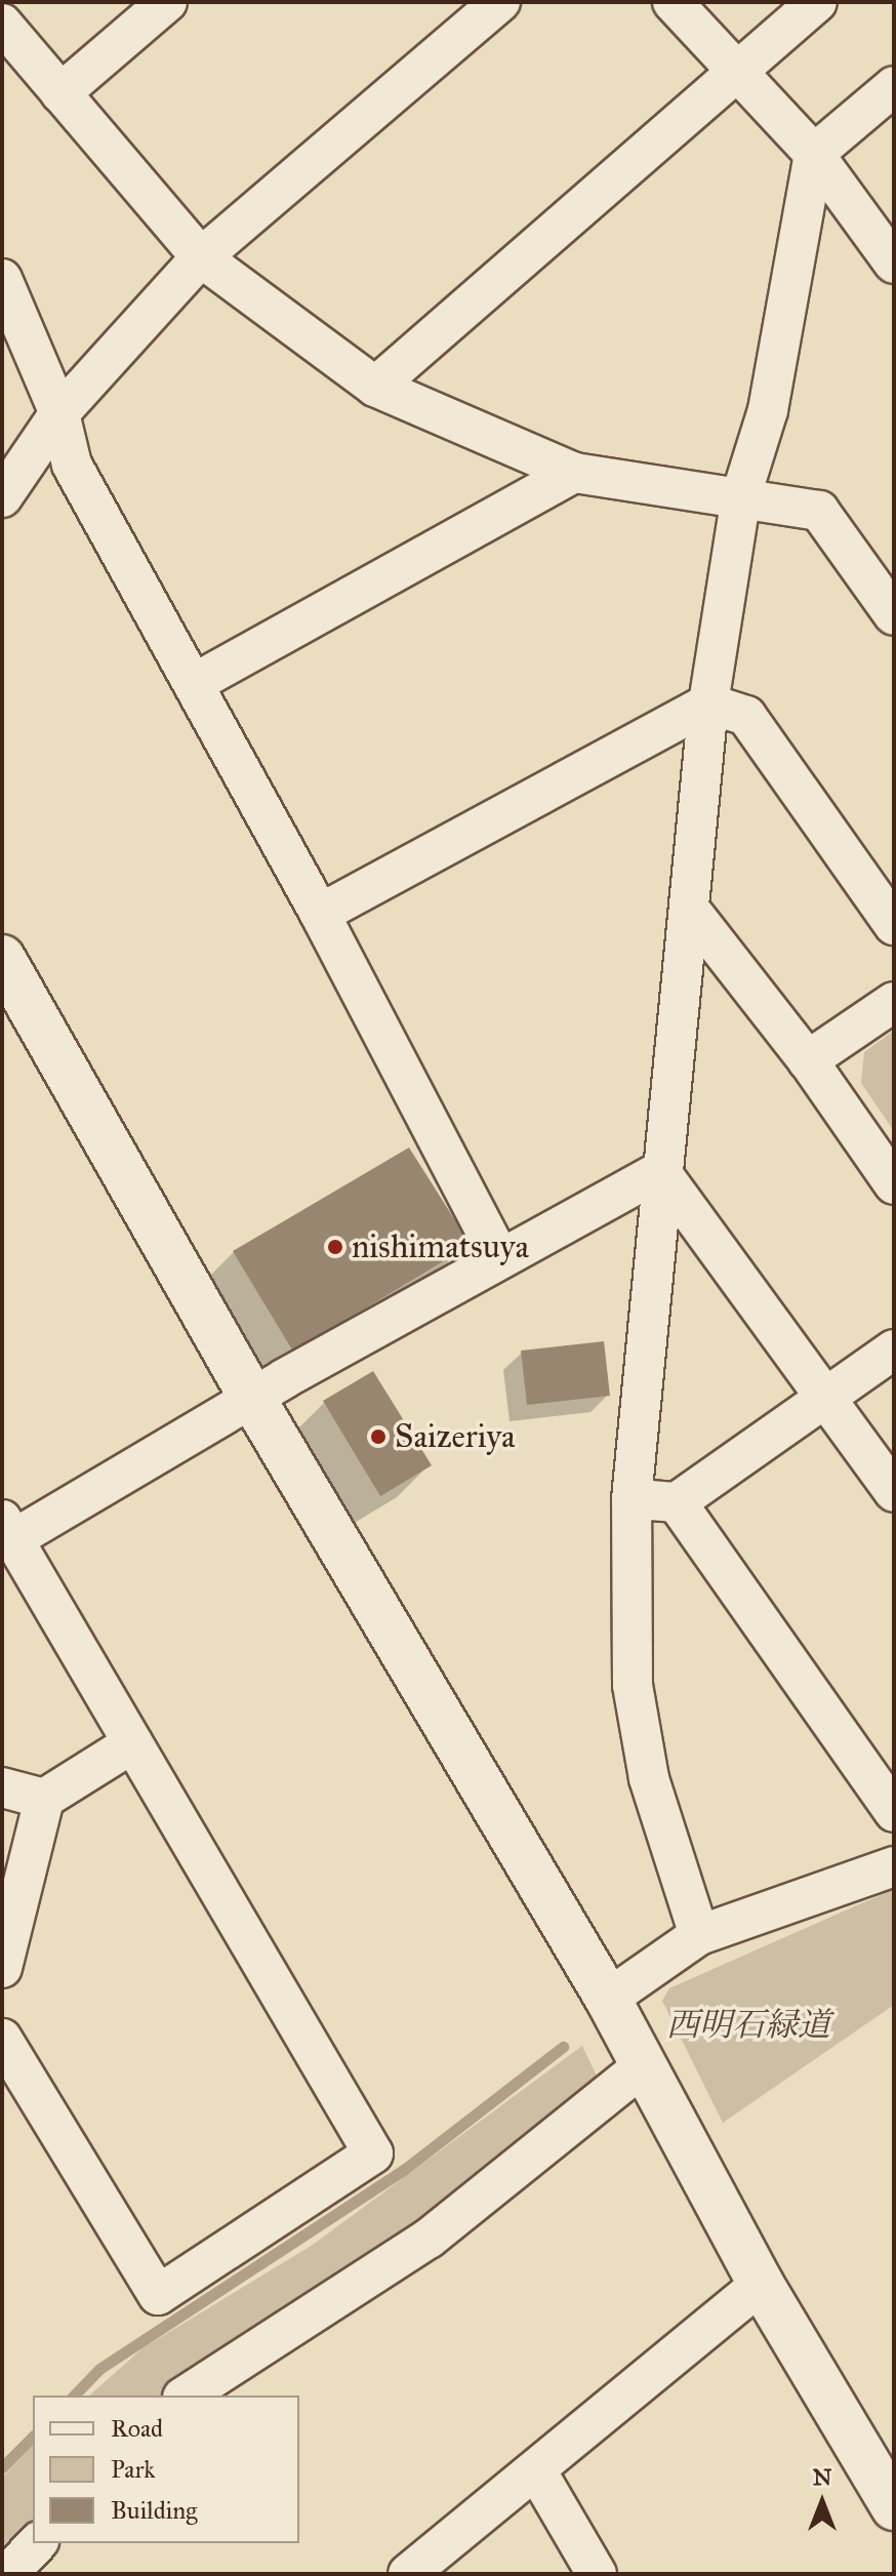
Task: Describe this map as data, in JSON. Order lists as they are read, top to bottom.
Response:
{
  "parks": ["西明石緑道"],
  "places": ["nishimatsuya", "Saizeriya"],
  "legend": ["Road", "Park", "Building"],
  "north": "top"
}
